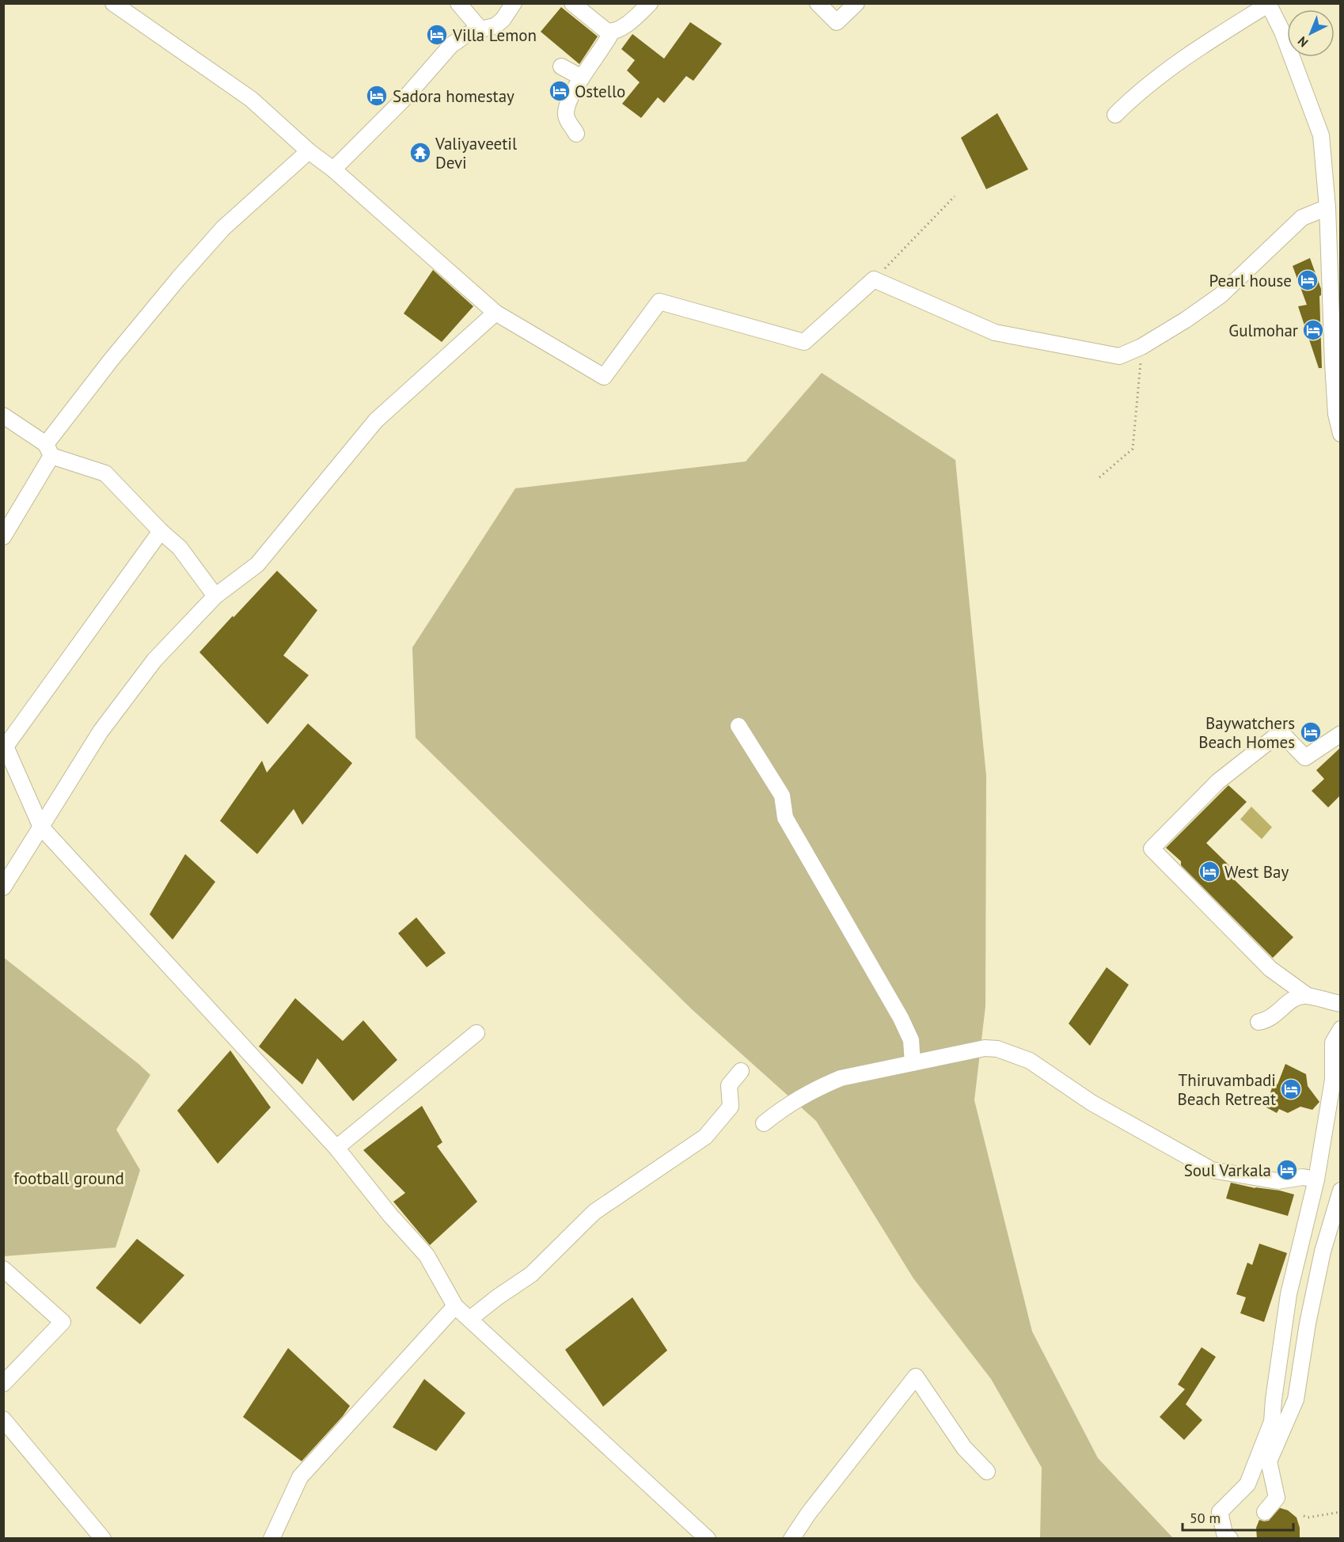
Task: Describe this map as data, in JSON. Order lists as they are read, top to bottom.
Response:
{
  "parks": ["football ground"],
  "places": {
    "hotel": [
      "Villa Lemon",
      "Ostello",
      "Sadora homestay",
      "Pearl house",
      "Gulmohar",
      "Baywatchers Beach Homes",
      "West Bay",
      "Thiruvambadi Beach Retreat",
      "Soul Varkala"
    ],
    "temple": ["Valiyaveetil Devi"]
  },
  "scale_bar": "50 m",
  "north": "bottom left"
}
